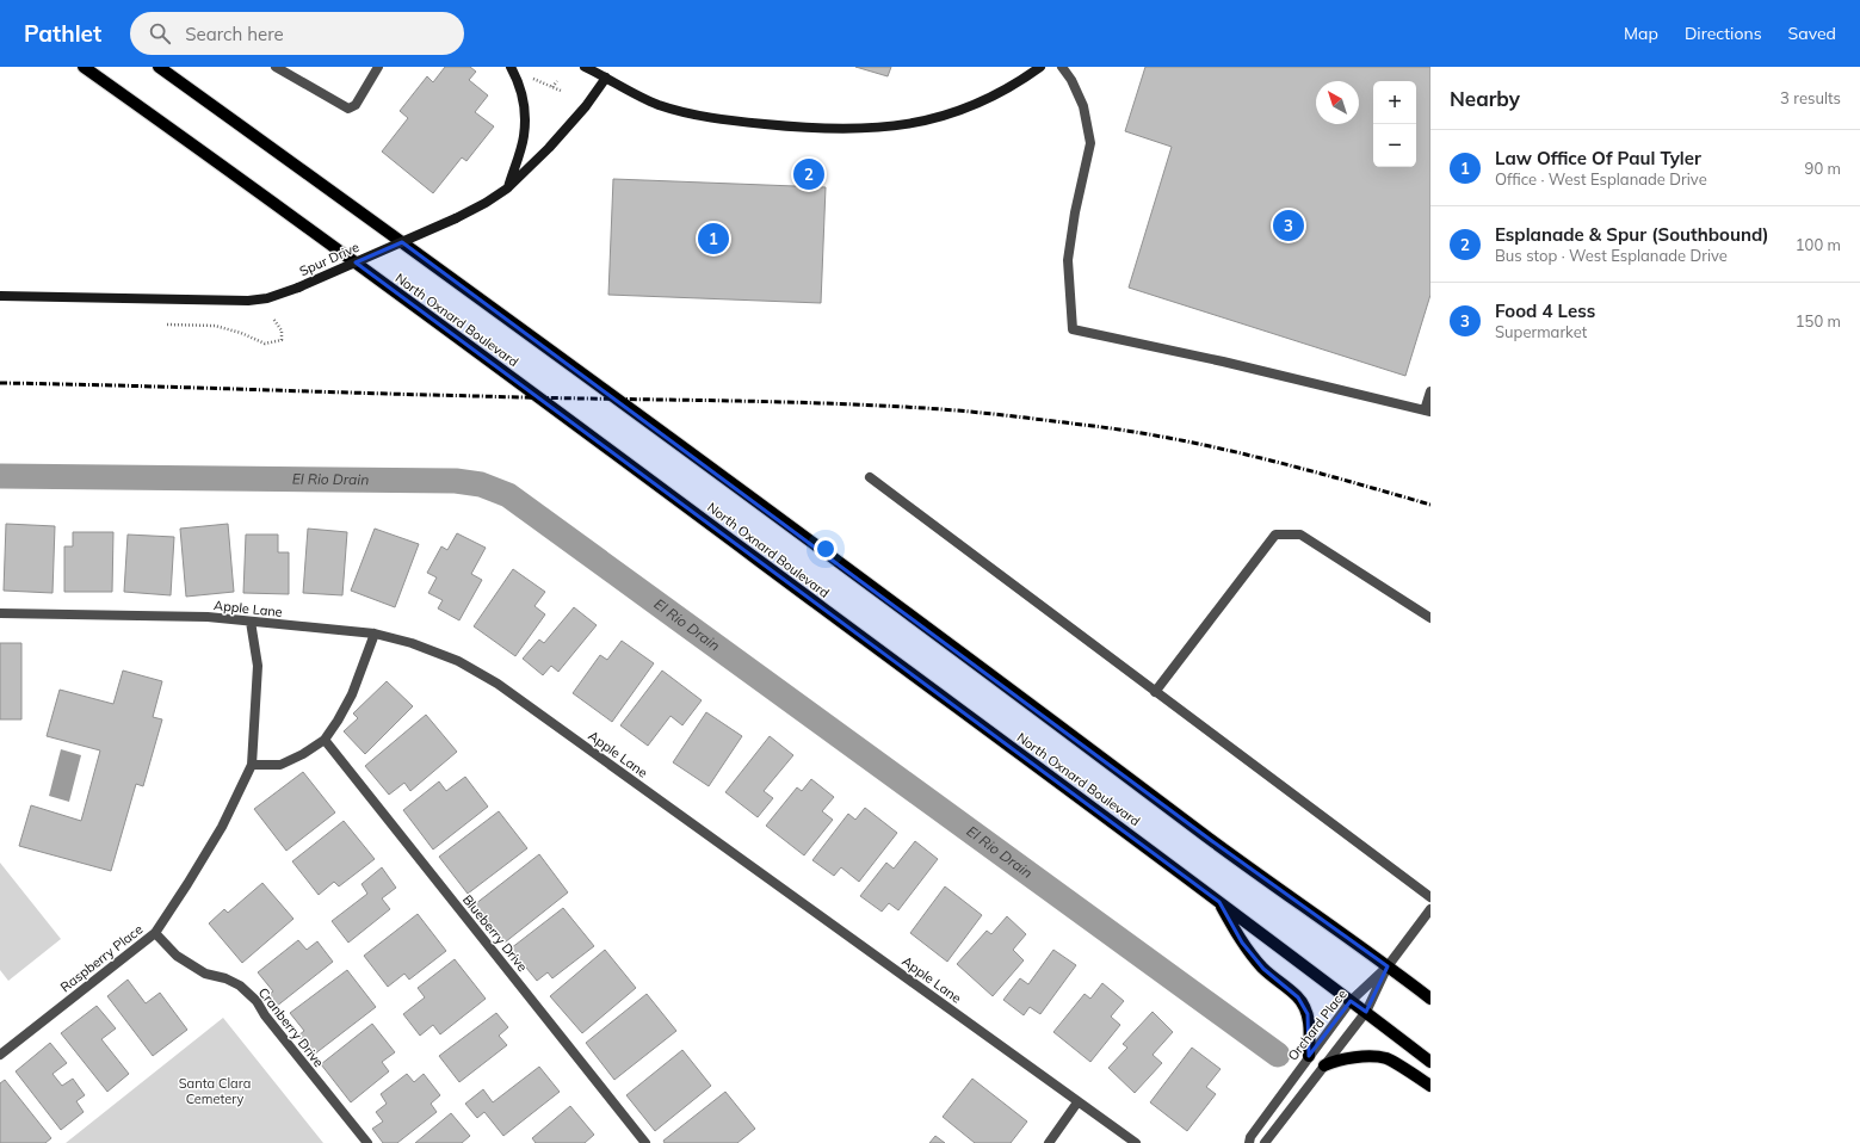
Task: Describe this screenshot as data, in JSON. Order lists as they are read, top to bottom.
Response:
{
  "streets": {
    "main road": ["North Oxnard Boulevard"],
    "street": [
      "Spur Drive",
      "Apple Lane",
      "Blueberry Drive",
      "Raspberry Place",
      "Orchard Place",
      "Cranberry Drive"
    ]
  },
  "crossings": [
    ["North Oxnard Boulevard", "Orchard Place"],
    ["Apple Lane", "Raspberry Place"],
    ["Raspberry Place", "Cranberry Drive"]
  ],
  "water": ["El Rio Drain"],
  "parks": ["Santa Clara Cemetery"],
  "north": "top left",
  "page": {
    "header": "Pathlet",
    "search": "Search here",
    "nav": ["Map", "Directions", "Saved"],
    "heading": ["Nearby", "3 results"],
    "map_buttons": ["+", "−"],
    "list": [
      {
        "mark": "1",
        "name": "Law Office Of Paul Tyler",
        "note": "Office · West Esplanade Drive",
        "value": "90 m"
      },
      {
        "mark": "2",
        "name": "Esplanade & Spur (Southbound)",
        "note": "Bus stop · West Esplanade Drive",
        "value": "100 m"
      },
      {
        "mark": "3",
        "name": "Food 4 Less",
        "note": "Supermarket",
        "value": "150 m"
      }
    ],
    "pins": ["2", "3", "1"]
  }
}
